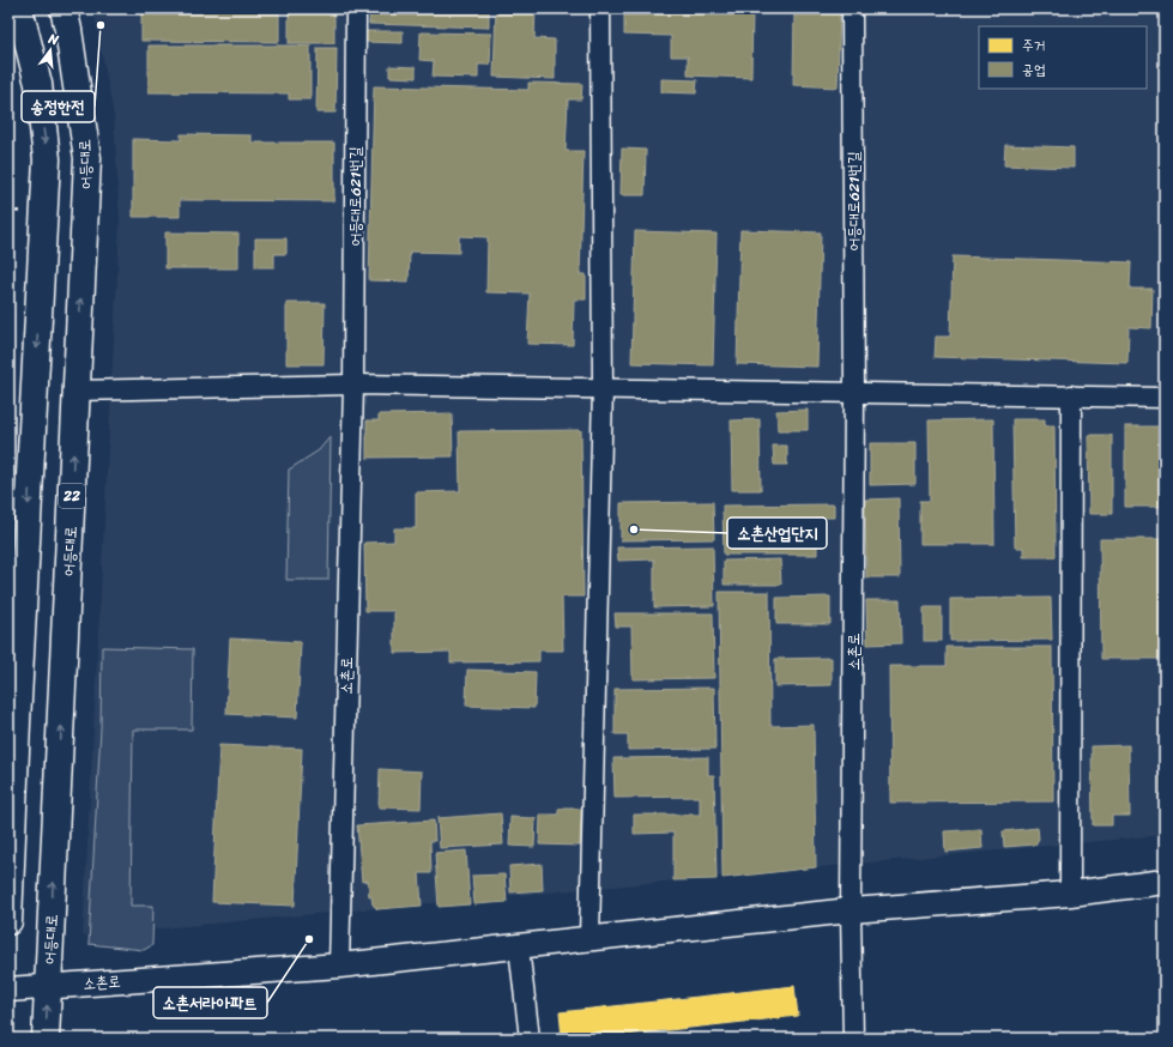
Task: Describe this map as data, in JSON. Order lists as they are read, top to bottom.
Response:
{
  "streets": {
    "main road": ["어등대로", "22"],
    "street": ["어등대로621번길", "소촌로"]
  },
  "crossings": [
    ["어등대로", "소촌로"],
    ["어등대로621번길", "소촌로"]
  ],
  "places": ["송정한전", "소촌산업단지", "소촌서라아파트"],
  "legend": ["주거", "공업"],
  "north": "top"
}
